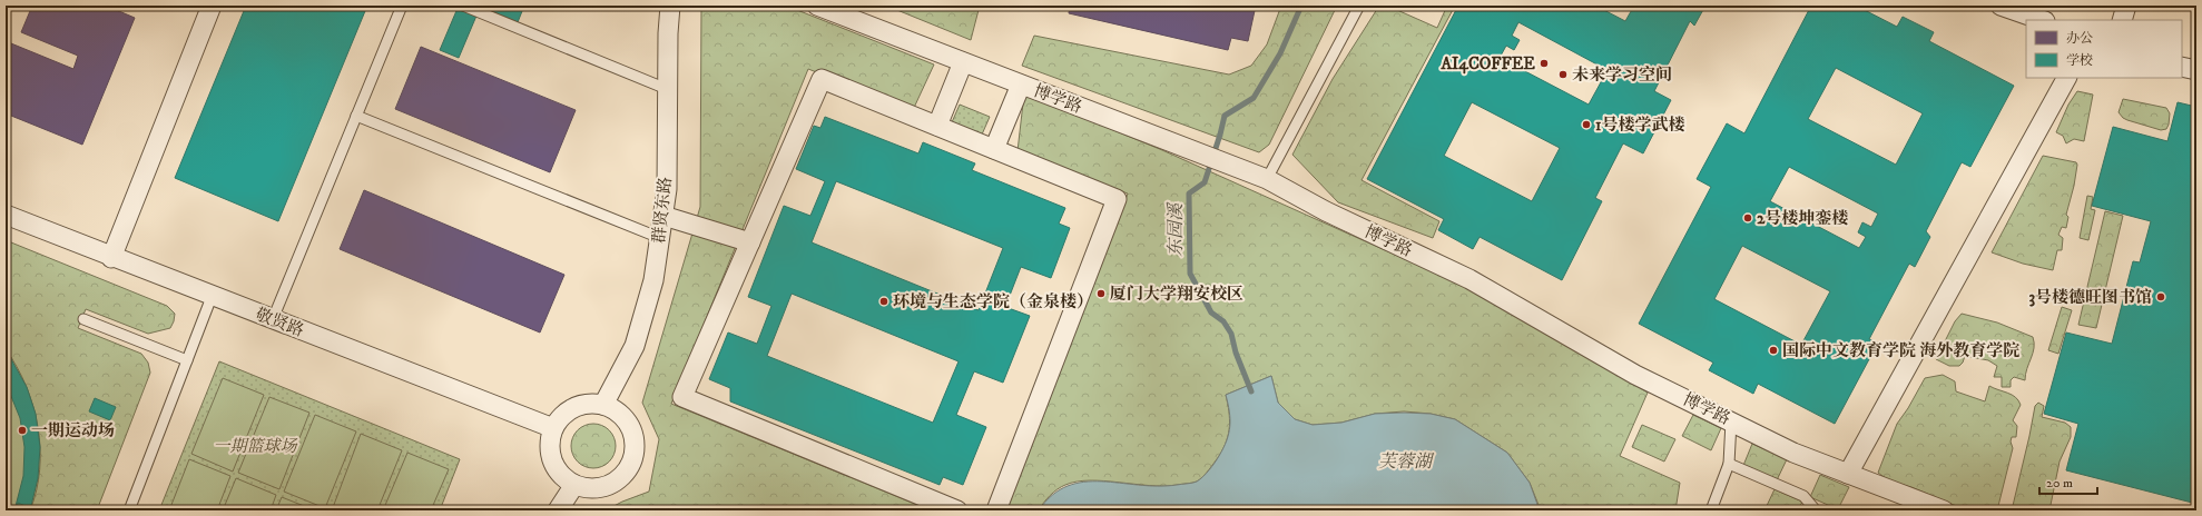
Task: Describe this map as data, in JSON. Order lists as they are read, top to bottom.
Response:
{
  "streets": {
    "street": ["博学路", "群贤东路", "敬贤路"]
  },
  "crossings": [
    ["群贤东路", "敬贤路"]
  ],
  "water": ["东园溪", "芙蓉湖"],
  "parks": ["一期篮球场"],
  "places": [
    "AI4COFFEE",
    "未来学习空间",
    "1号楼学武楼",
    "2号楼坤銮楼",
    "厦门大学翔安校区",
    "3号楼德旺图书馆",
    "环境与生态学院（金泉楼）",
    "国际中文教育学院 海外教育学院",
    "一期运动场"
  ],
  "legend": ["办公", "学校"],
  "scale_bar": "20 m"
}
